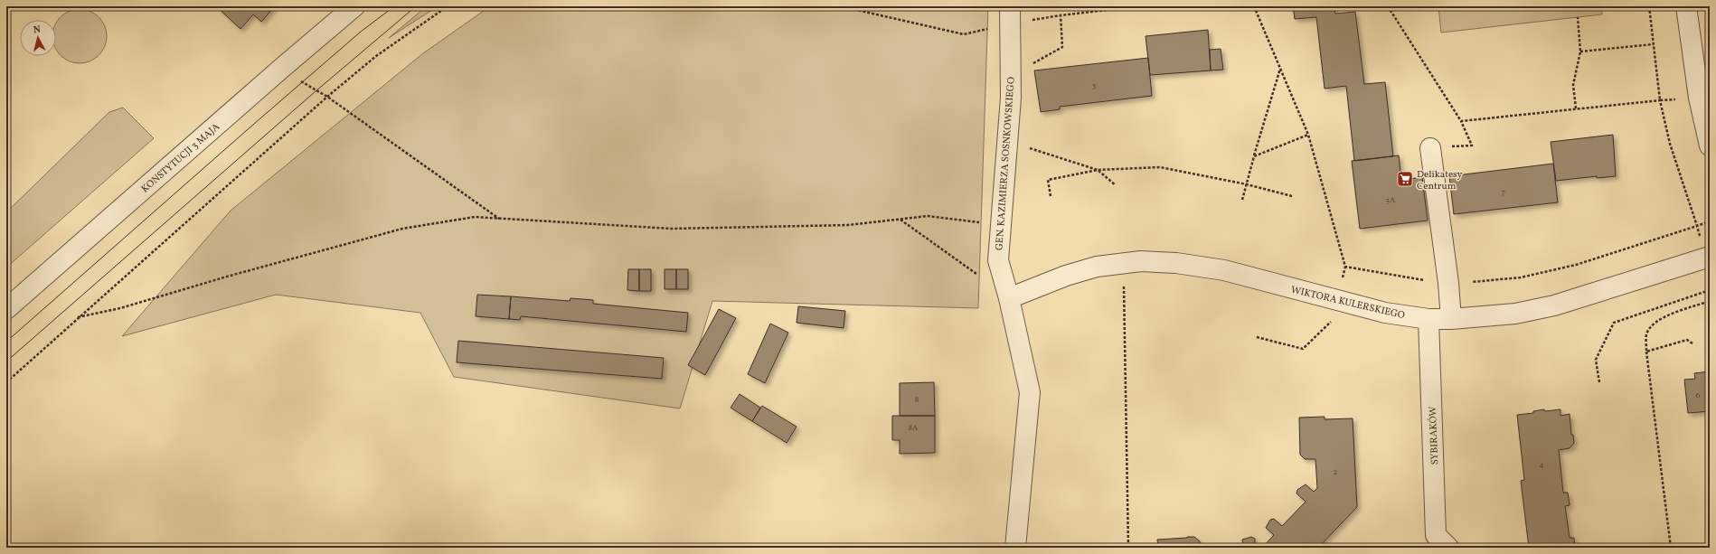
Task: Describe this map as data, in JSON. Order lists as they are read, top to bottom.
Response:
{
  "streets": {
    "street": [
      "KONSTYTUCJI 3 MAJA",
      "GEN. KAZIMIERZA SOSNKOWSKIEGO",
      "WIKTORA KULERSKIEGO",
      "SYBIRAKÓW"
    ]
  },
  "crossings": [
    ["GEN. KAZIMIERZA SOSNKOWSKIEGO", "WIKTORA KULERSKIEGO"],
    ["WIKTORA KULERSKIEGO", "SYBIRAKÓW"]
  ],
  "places": {
    "supermarket": ["Delikatesy Centrum"]
  },
  "house_numbers": [
    "3",
    "7",
    "5A",
    "6",
    "8",
    "8A",
    "4",
    "2"
  ],
  "north": "top"
}
